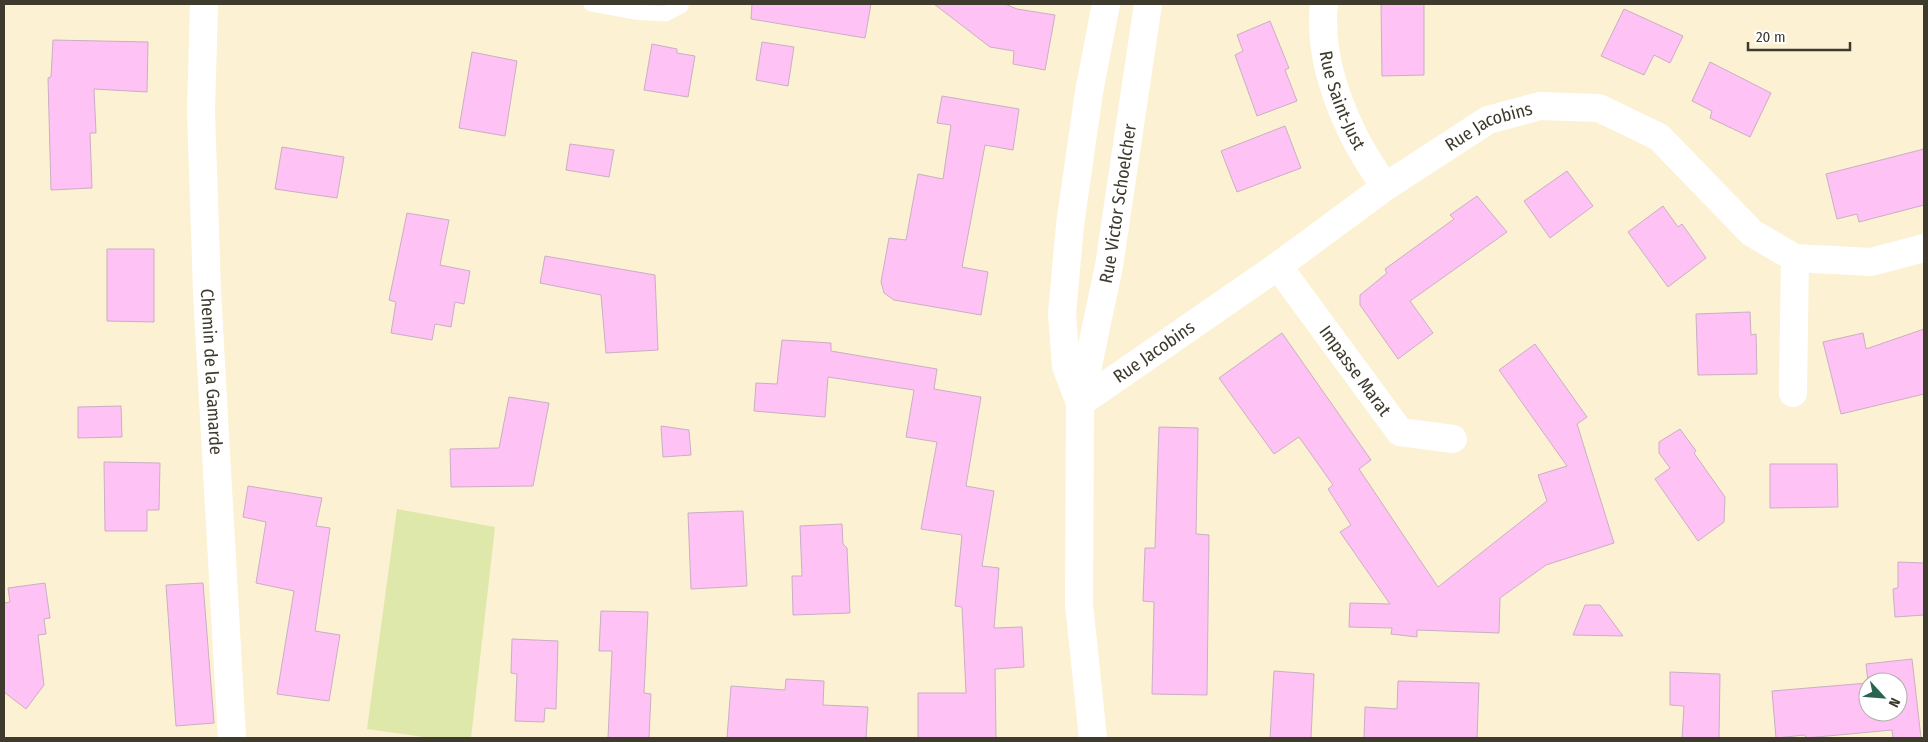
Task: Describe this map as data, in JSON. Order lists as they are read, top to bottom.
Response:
{
  "streets": {
    "street": [
      "Rue Saint-Just",
      "Rue Jacobins",
      "Rue Victor Schoelcher",
      "Impasse Marat",
      "Chemin de la Gamarde"
    ]
  },
  "crossings": [
    ["Rue Saint-Just", "Rue Jacobins"],
    ["Rue Jacobins", "Rue Victor Schoelcher"],
    ["Rue Jacobins", "Impasse Marat"]
  ],
  "scale_bar": "20 m",
  "north": "bottom right"
}
